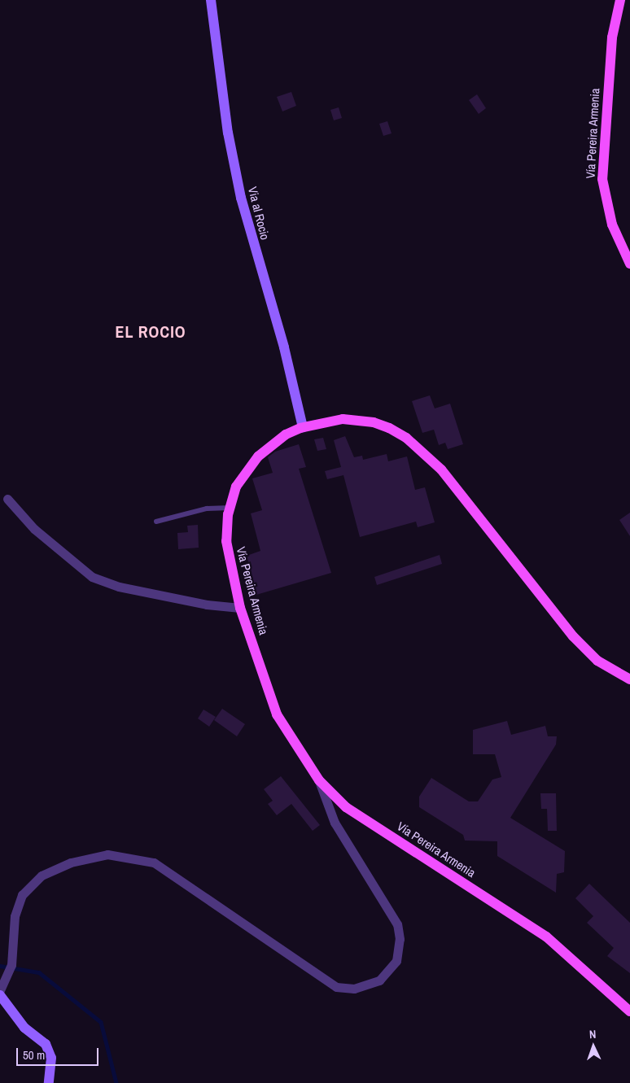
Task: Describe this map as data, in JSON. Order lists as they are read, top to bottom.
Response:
{
  "streets": {
    "main road": ["Vía Pereira Armenia", "Via al Rocio"]
  },
  "crossings": [
    ["Vía Pereira Armenia", "Via al Rocio"]
  ],
  "districts": ["EL ROCIO"],
  "scale_bar": "50 m",
  "north": "top"
}
